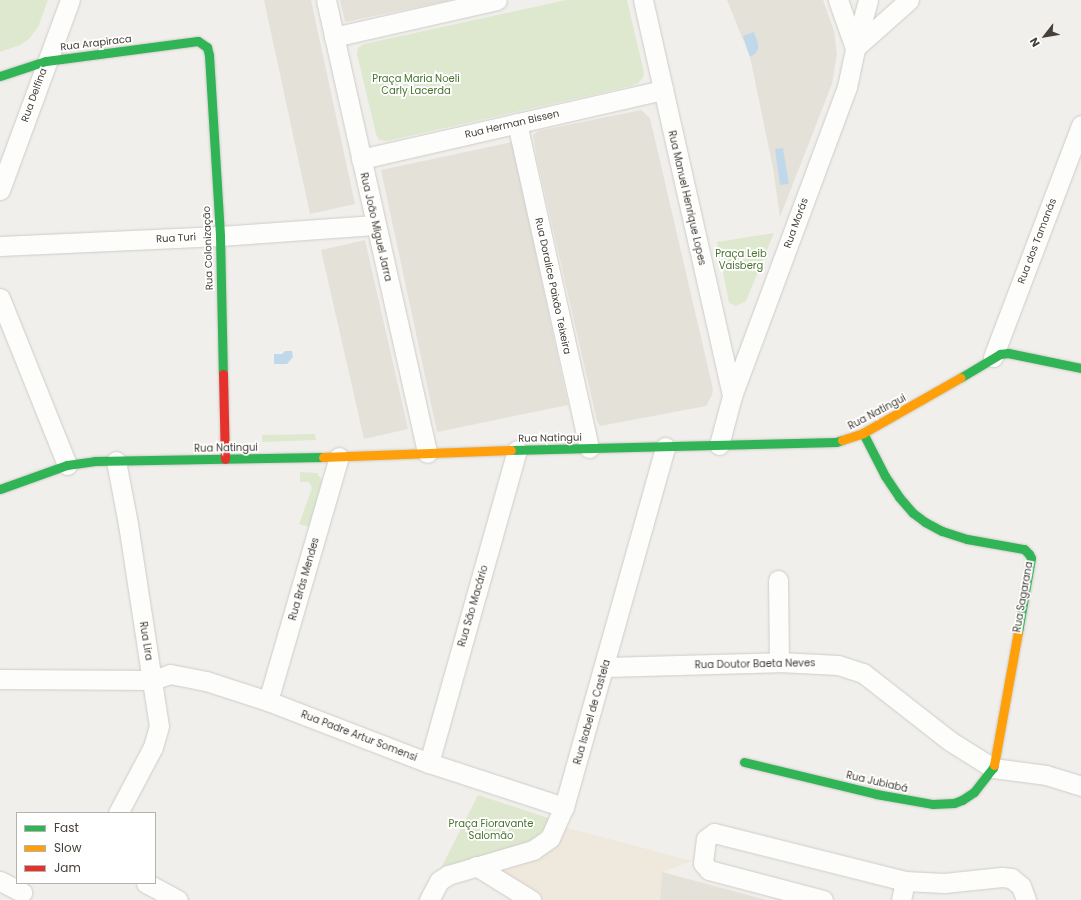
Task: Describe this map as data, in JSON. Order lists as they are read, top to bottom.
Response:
{
  "streets": {
    "street": [
      "Rua Arapiraca",
      "Rua Delfina",
      "Rua Herman Bissen",
      "Rua Manuel Henrique Lopes",
      "Rua Morás",
      "Rua João Miguel Jarra",
      "Rua Turi",
      "Rua dos Tamanás",
      "Rua Colonização",
      "Rua Doralice Paixão Teixeira",
      "Rua Natingui",
      "Rua Brás Mendes",
      "Rua Sagarana",
      "Rua São Macário",
      "Rua Lira",
      "Rua Doutor Baeta Neves",
      "Rua Isabel de Castela",
      "Rua Padre Artur Somensi",
      "Rua Jubiabá"
    ]
  },
  "crossings": [
    ["Rua Arapiraca", "Rua Delfina"],
    ["Rua Arapiraca", "Rua Colonização"],
    ["Rua Herman Bissen", "Rua Manuel Henrique Lopes"],
    ["Rua Herman Bissen", "Rua João Miguel Jarra"],
    ["Rua Herman Bissen", "Rua Doralice Paixão Teixeira"],
    ["Rua Manuel Henrique Lopes", "Rua Morás"],
    ["Rua Morás", "Rua Natingui"],
    ["Rua João Miguel Jarra", "Rua Turi"],
    ["Rua João Miguel Jarra", "Rua Natingui"],
    ["Rua Turi", "Rua Colonização"],
    ["Rua dos Tamanás", "Rua Natingui"],
    ["Rua Colonização", "Rua Natingui"],
    ["Rua Doralice Paixão Teixeira", "Rua Natingui"],
    ["Rua Natingui", "Rua Brás Mendes"],
    ["Rua Natingui", "Rua Sagarana"],
    ["Rua Natingui", "Rua São Macário"],
    ["Rua Natingui", "Rua Lira"],
    ["Rua Natingui", "Rua Isabel de Castela"],
    ["Rua Brás Mendes", "Rua Padre Artur Somensi"],
    ["Rua Sagarana", "Rua Doutor Baeta Neves"],
    ["Rua Sagarana", "Rua Jubiabá"],
    ["Rua São Macário", "Rua Padre Artur Somensi"],
    ["Rua Lira", "Rua Padre Artur Somensi"],
    ["Rua Doutor Baeta Neves", "Rua Isabel de Castela"],
    ["Rua Doutor Baeta Neves", "Rua Jubiabá"],
    ["Rua Isabel de Castela", "Rua Padre Artur Somensi"]
  ],
  "parks": ["Praça Maria Noeli Carly Lacerda", "Praça Leib Vaisberg", "Praça Fioravante Salomão"],
  "legend": ["Fast", "Slow", "Jam"],
  "north": "bottom left"
}
